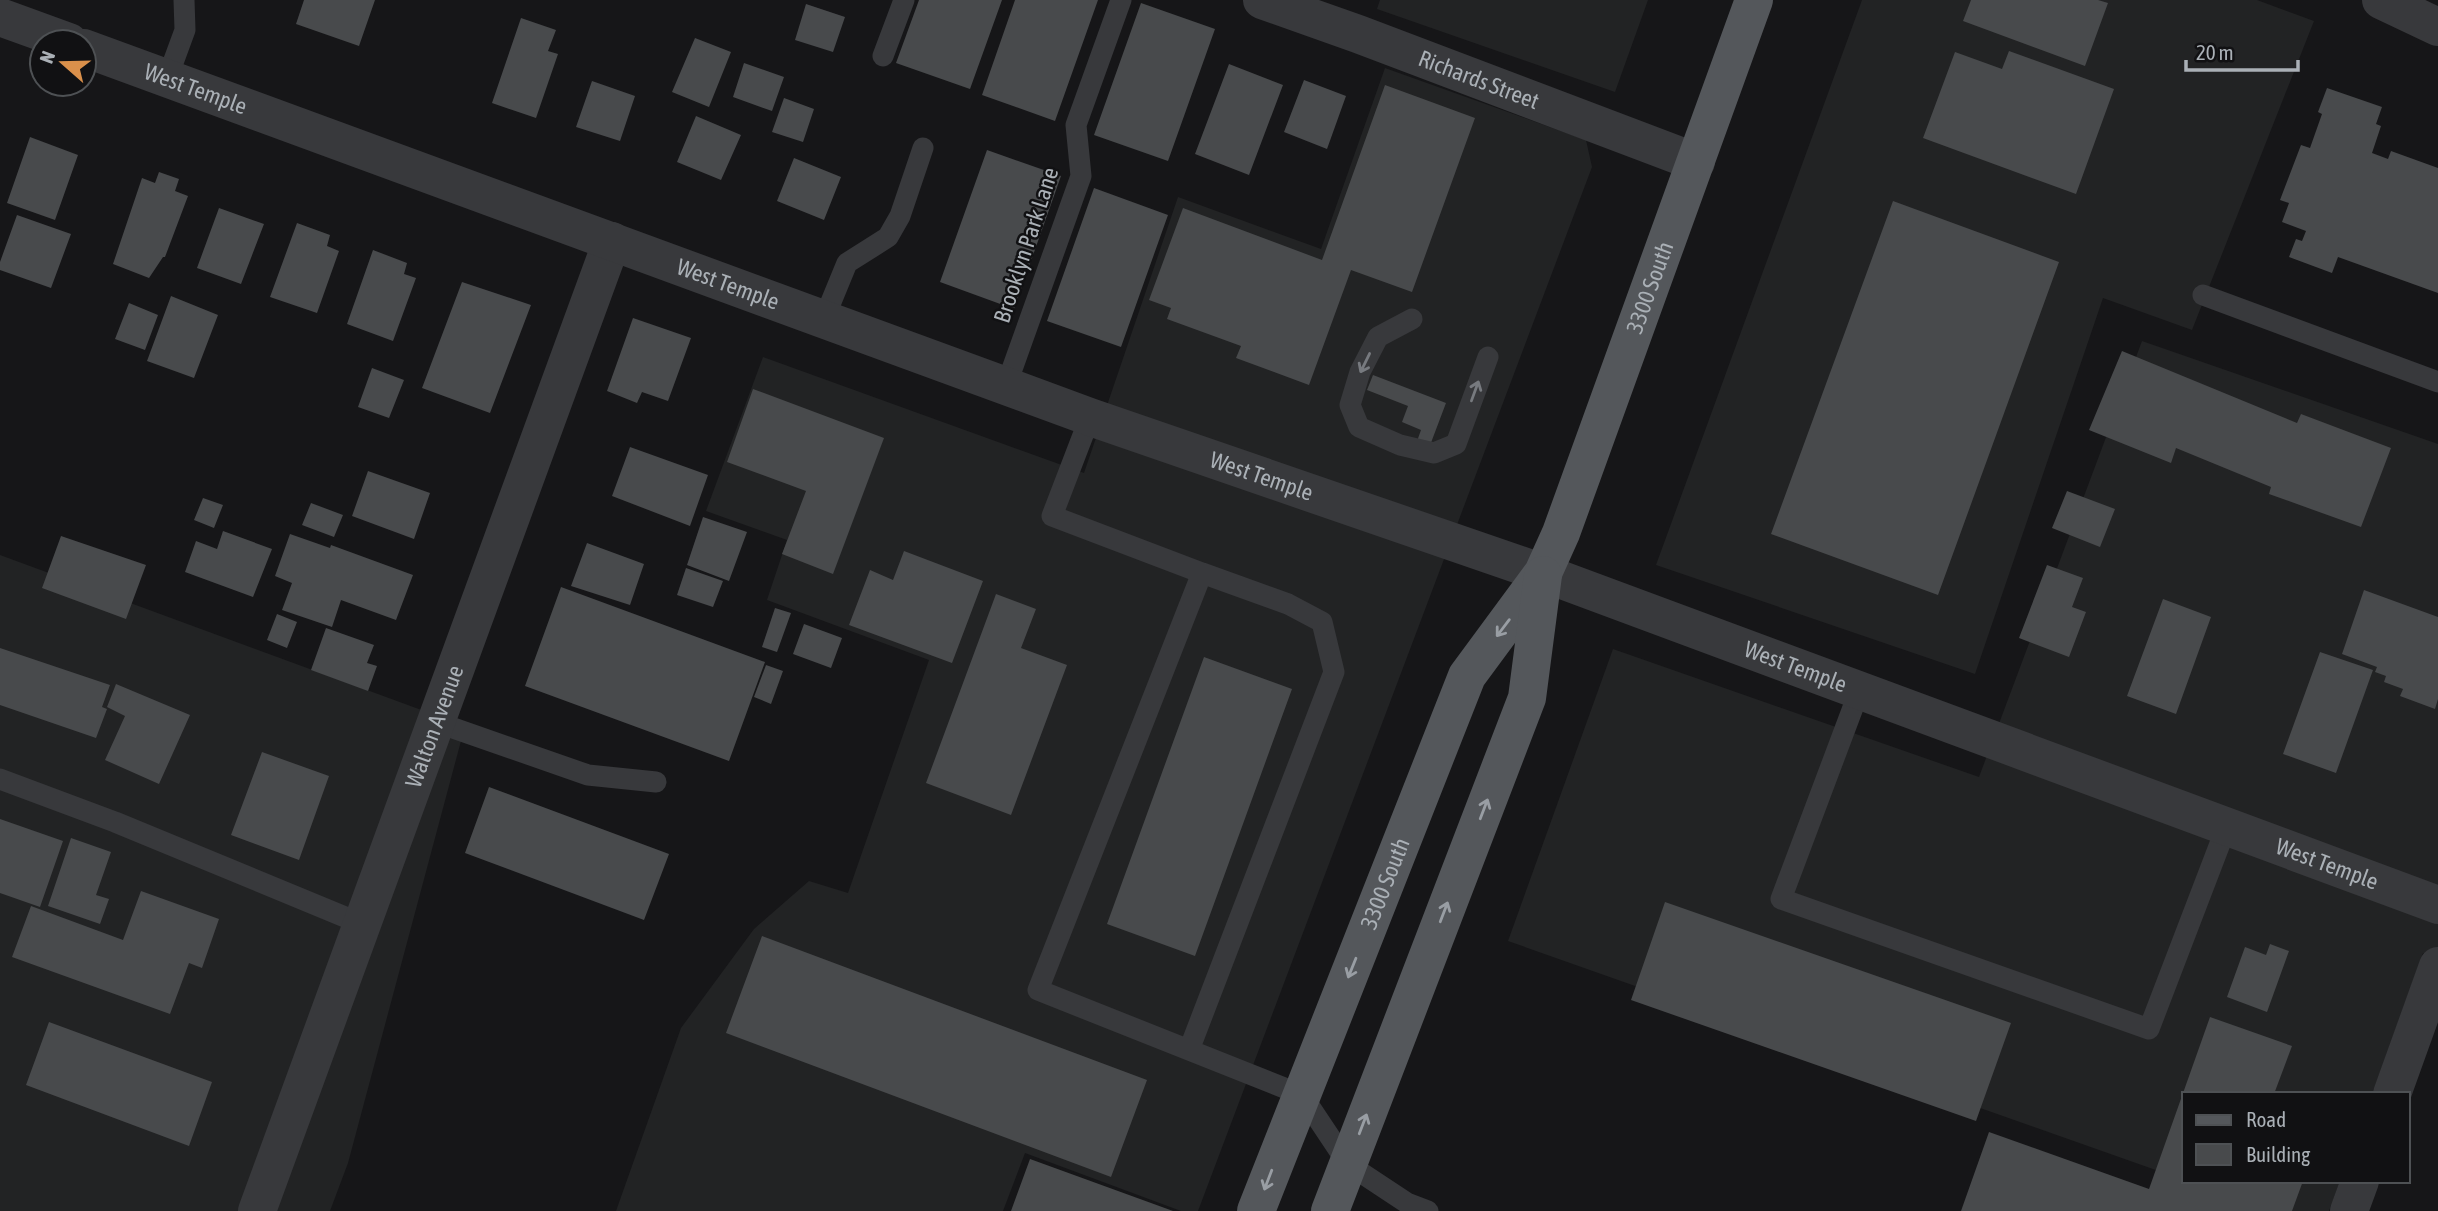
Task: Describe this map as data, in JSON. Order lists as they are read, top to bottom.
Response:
{
  "streets": {
    "main road": ["3300 South"],
    "street": ["Richards Street", "West Temple", "Walton Avenue"],
    "lane": ["Brooklyn Park Lane"]
  },
  "crossings": [
    ["Richards Street", "3300 South"],
    ["West Temple", "Brooklyn Park Lane"],
    ["West Temple", "3300 South"],
    ["West Temple", "Walton Avenue"]
  ],
  "legend": ["Road", "Building"],
  "scale_bar": "20 m",
  "north": "left"
}
